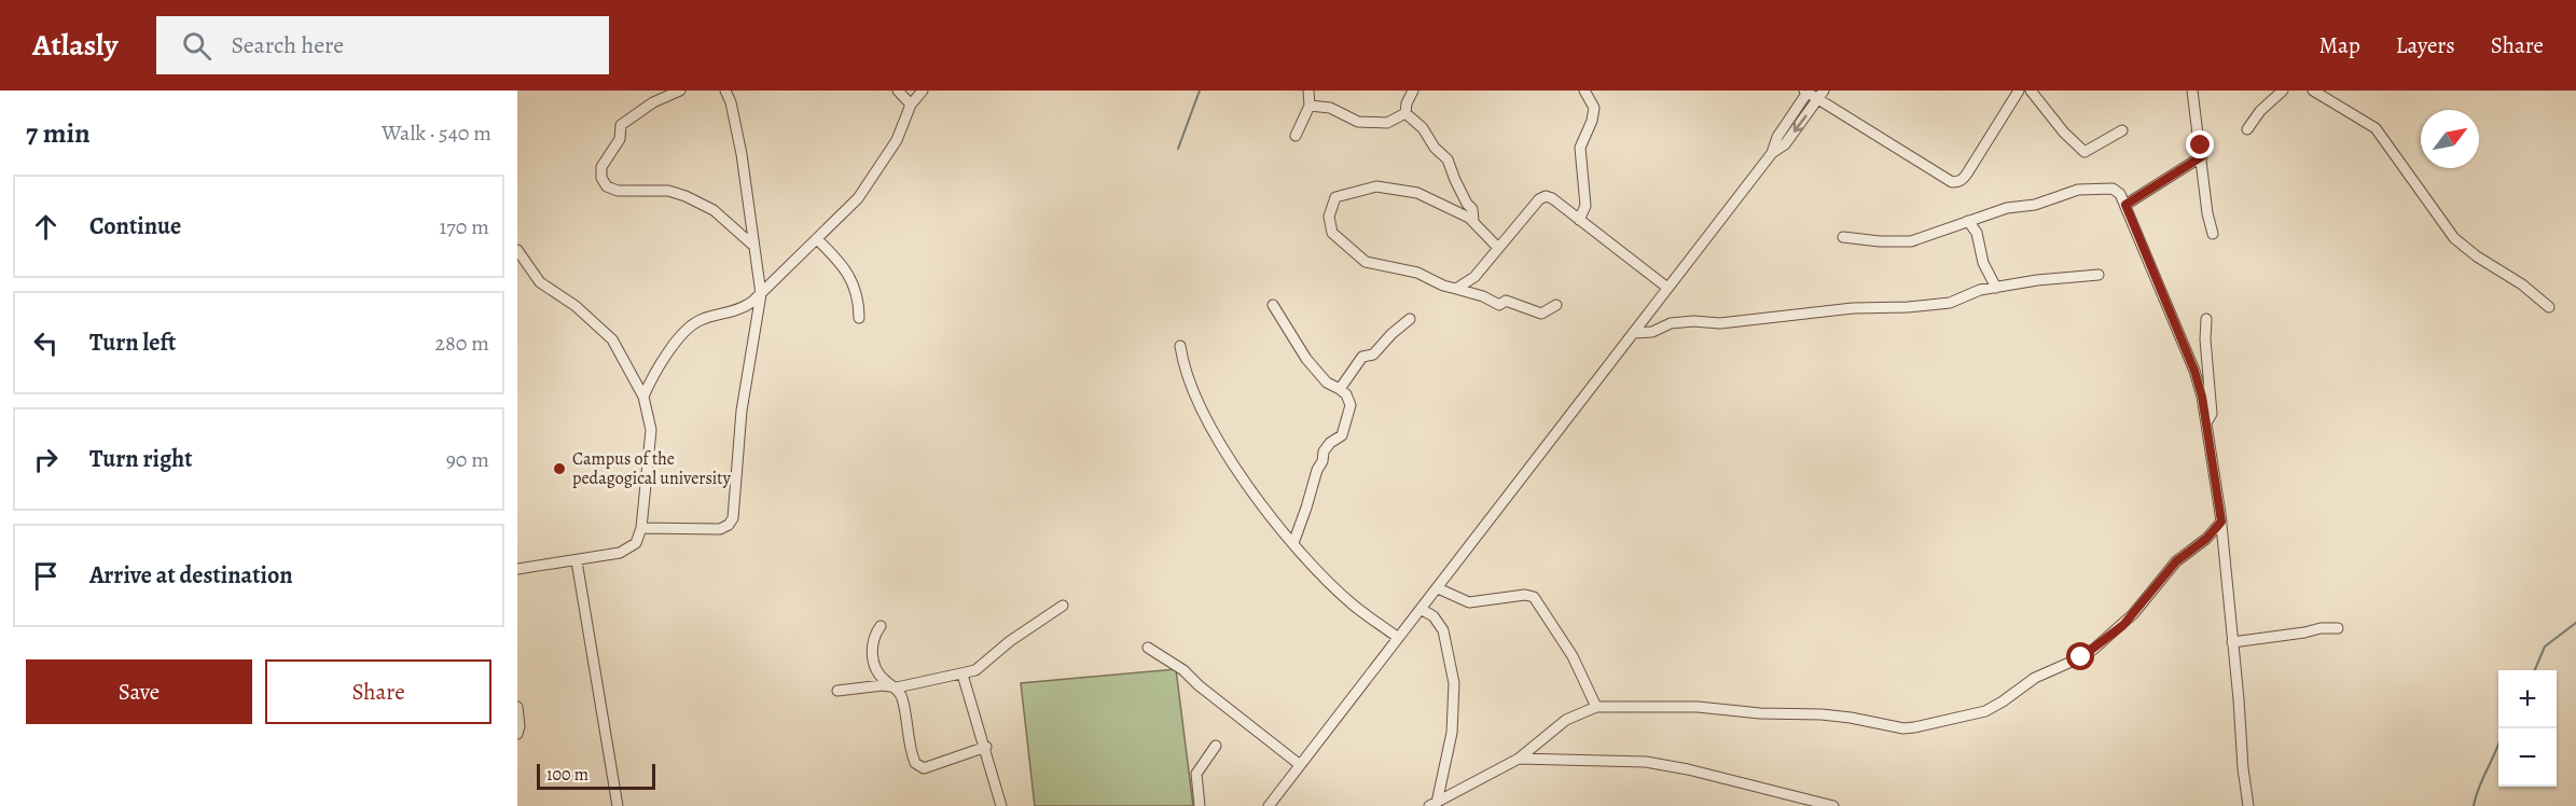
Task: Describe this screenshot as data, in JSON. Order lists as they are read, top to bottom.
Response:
{
  "places": ["Campus of the pedagogical university"],
  "scale_bar": "100 m",
  "north": "top right",
  "page": {
    "header": "Atlasly",
    "search": "Search here",
    "nav": ["Map", "Layers", "Share"],
    "heading": ["7 min", "Walk · 540 m"],
    "list": [
      ["Continue", "170 m"],
      ["Turn left", "280 m"],
      ["Turn right", "90 m"],
      "Arrive at destination"
    ],
    "buttons": ["Save", "Share"],
    "map_buttons": ["+", "−"],
    "scale": "100 m"
  }
}
